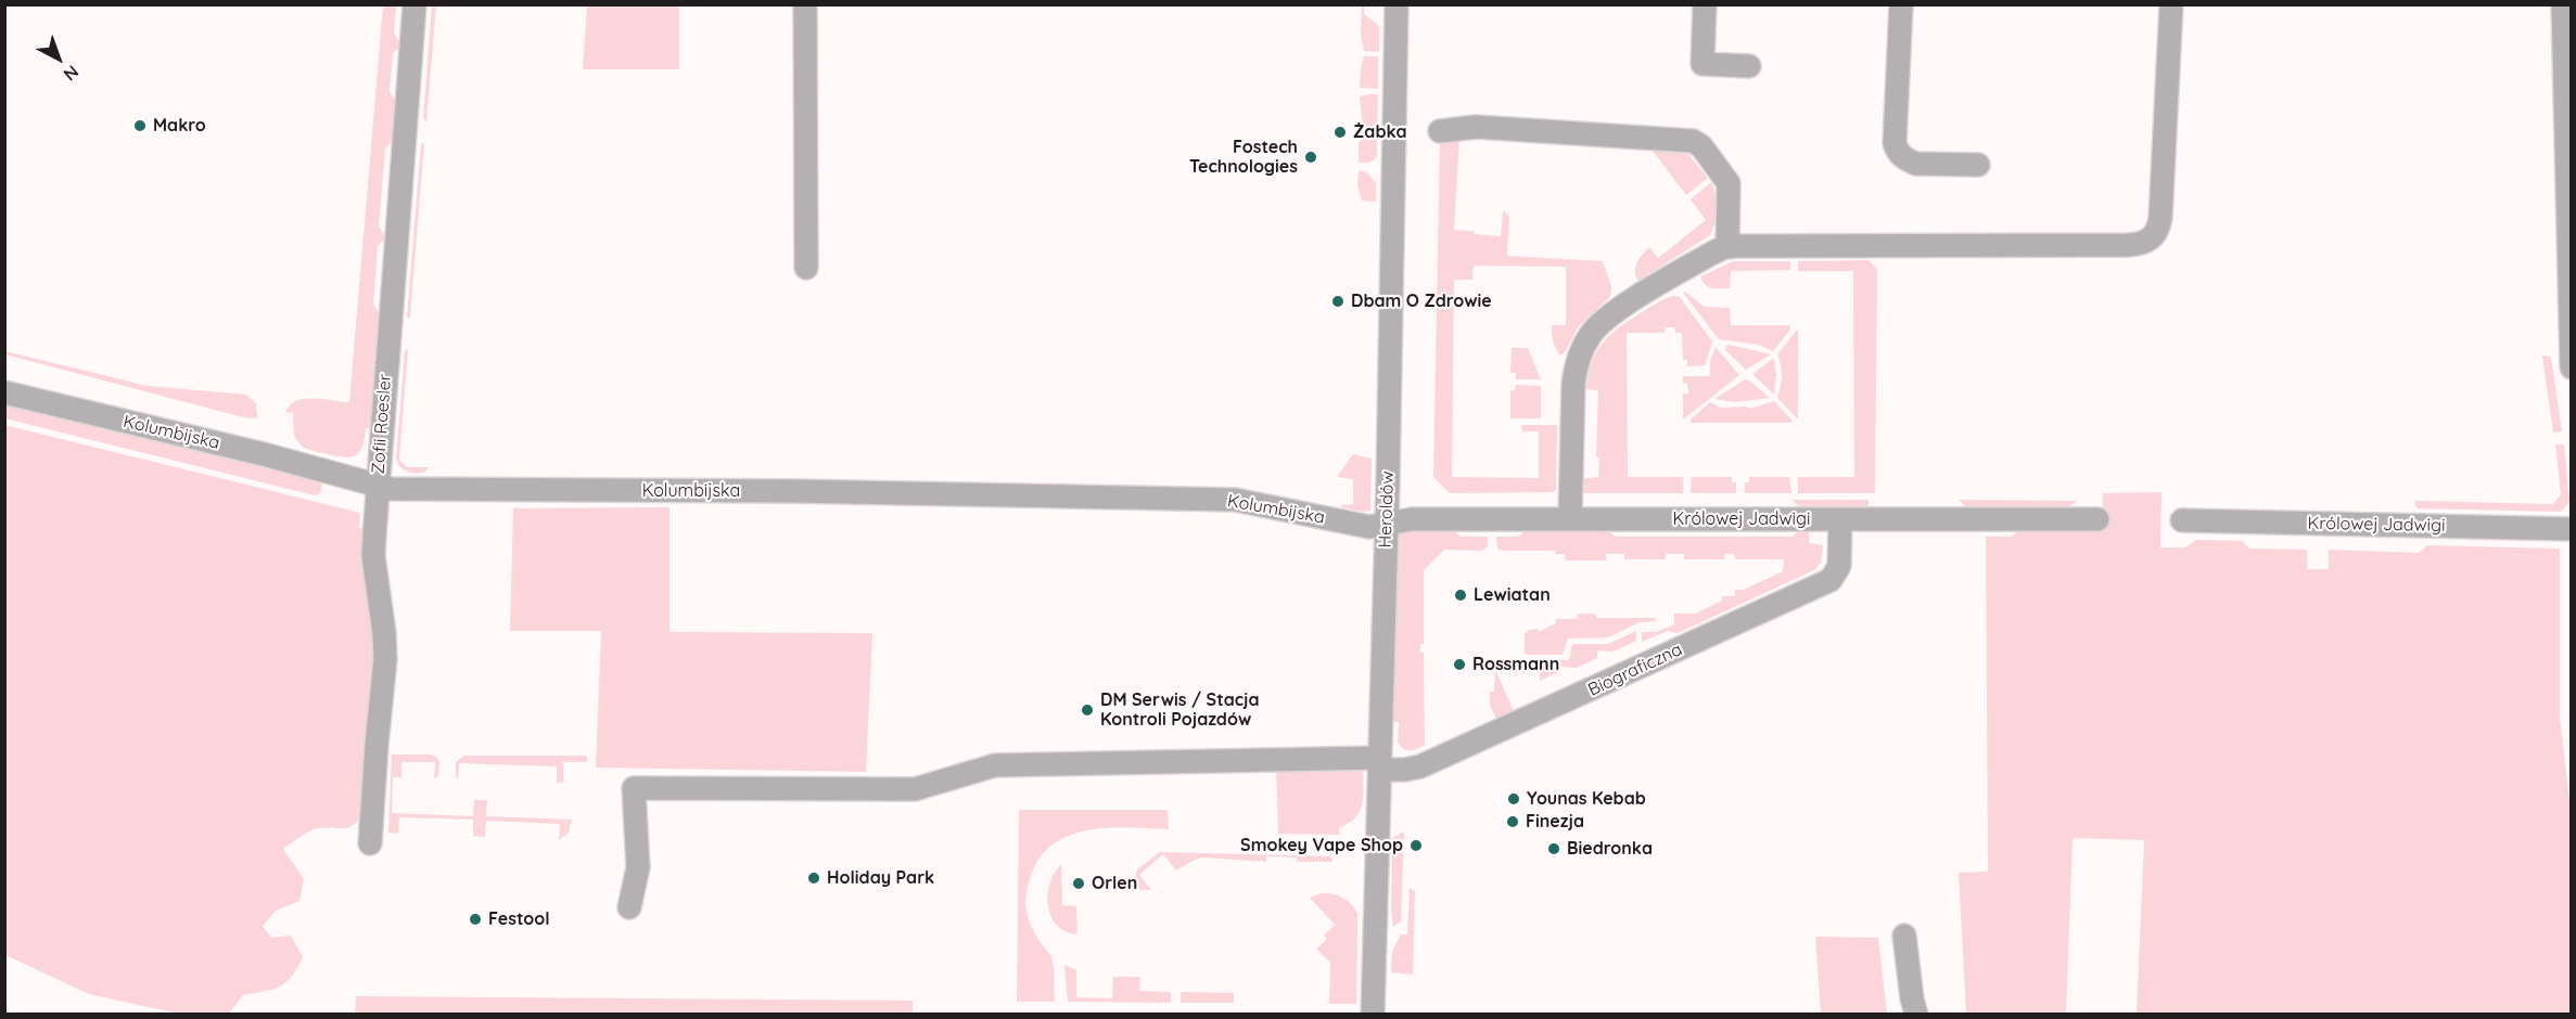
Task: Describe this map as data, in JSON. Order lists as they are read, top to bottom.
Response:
{
  "streets": {
    "street": [
      "Zofii Roesler",
      "Kolumbijska",
      "Heroldów",
      "Królowej Jadwigi",
      "Biograficzna"
    ]
  },
  "crossings": [
    ["Zofii Roesler", "Kolumbijska"],
    ["Kolumbijska", "Heroldów"],
    ["Kolumbijska", "Królowej Jadwigi"],
    ["Heroldów", "Królowej Jadwigi"],
    ["Heroldów", "Biograficzna"],
    ["Królowej Jadwigi", "Biograficzna"]
  ],
  "places": [
    "Makro",
    "Żabka",
    "Fostech Technologies",
    "Dbam O Zdrowie",
    "Lewiatan",
    "Rossmann",
    "DM Serwis / Stacja Kontroli Pojazdów",
    "Younas Kebab",
    "Finezja",
    "Smokey Vape Shop",
    "Biedronka",
    "Holiday Park",
    "Orlen",
    "Festool"
  ],
  "north": "bottom right"
}
